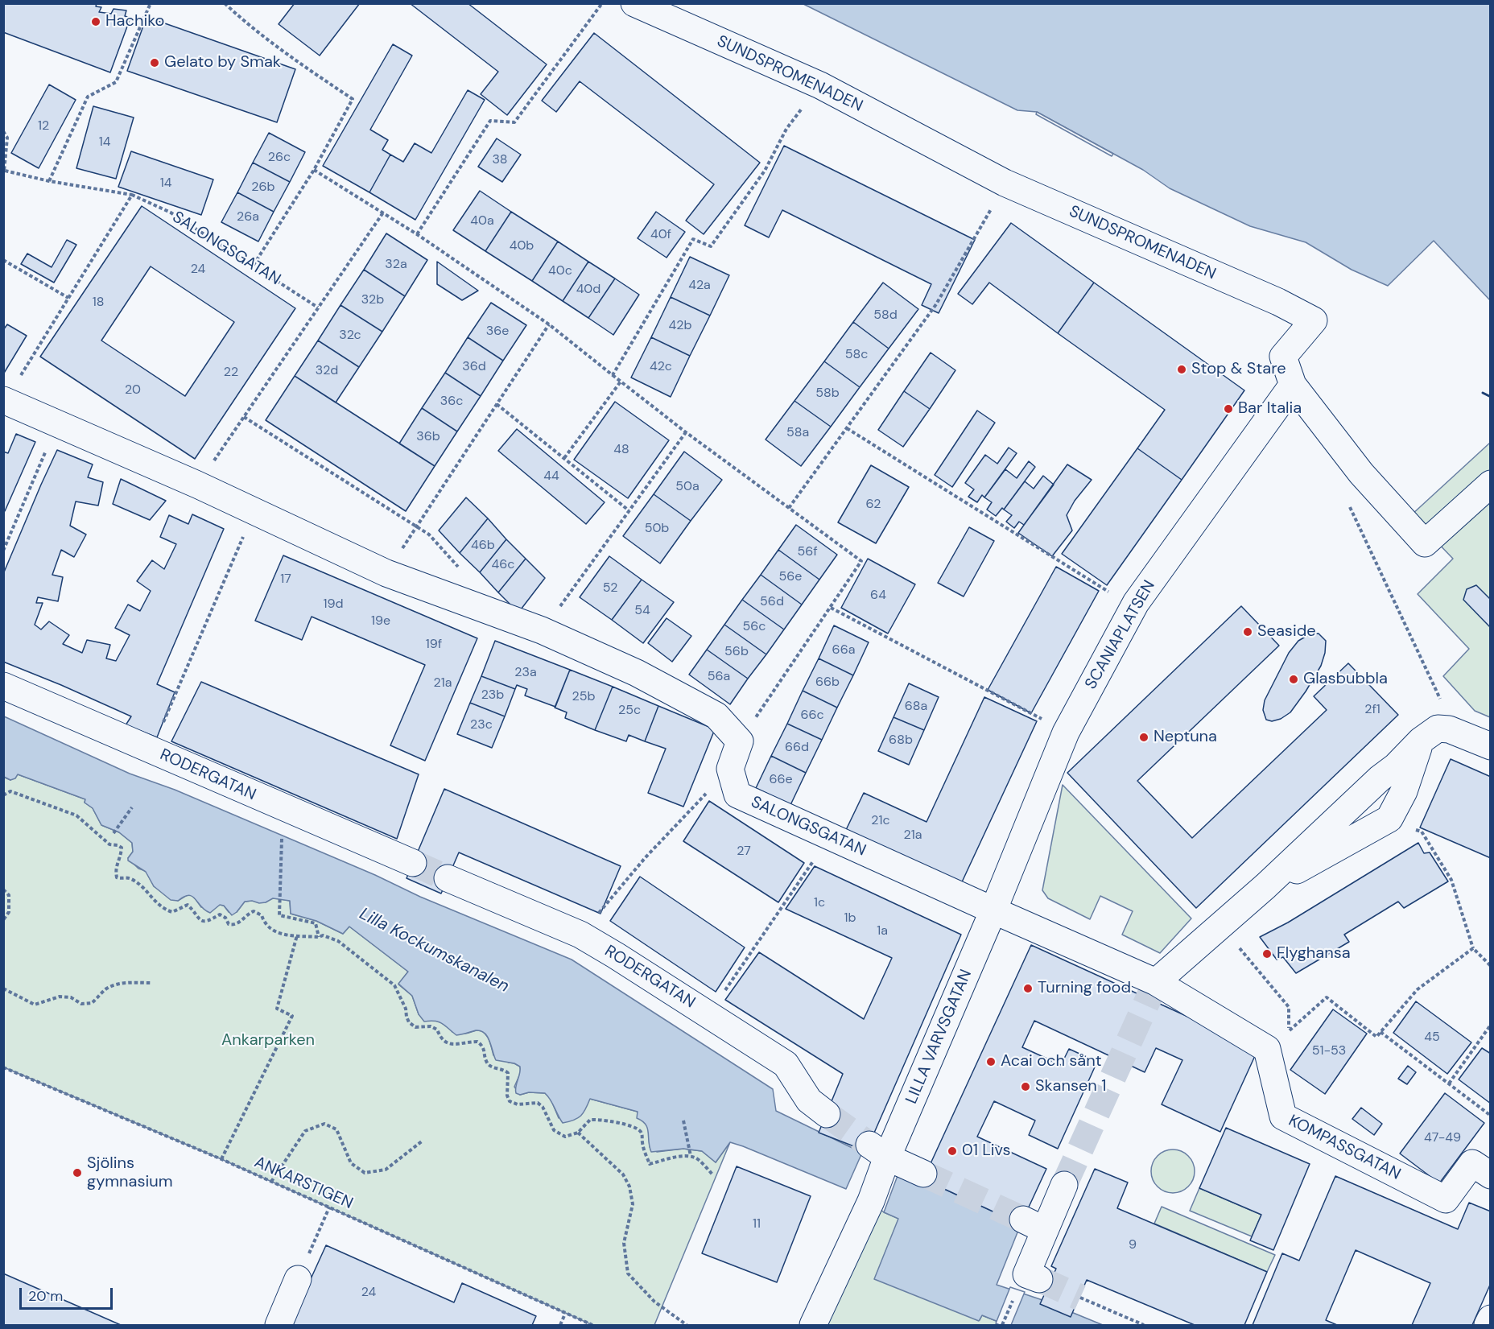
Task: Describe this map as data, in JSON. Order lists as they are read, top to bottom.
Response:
{
  "streets": {
    "street": [
      "SUNDSPROMENADEN",
      "SALONGSGATAN",
      "SCANIAPLATSEN",
      "RODERGATAN",
      "LILLA VARVSGATAN",
      "KOMPASSGATAN"
    ],
    "path": ["ANKARSTIGEN"]
  },
  "crossings": [
    ["SUNDSPROMENADEN", "SCANIAPLATSEN"],
    ["SALONGSGATAN", "SCANIAPLATSEN"],
    ["SALONGSGATAN", "LILLA VARVSGATAN"],
    ["SCANIAPLATSEN", "LILLA VARVSGATAN"]
  ],
  "water": ["Lilla Kockumskanalen"],
  "parks": ["Ankarparken"],
  "places": [
    "Hachiko",
    "Gelato by Smak",
    "Stop & Stare",
    "Bar Italia",
    "Seaside",
    "Glasbubbla",
    "Neptuna",
    "Flyghansa",
    "Turning food",
    "Acai och sånt",
    "Skansen 1",
    "01 Livs",
    "Sjölins gymnasium"
  ],
  "house_numbers": [
    "12",
    "14",
    "26c",
    "38",
    "14",
    "26b",
    "26a",
    "40a",
    "40f",
    "40b",
    "32a",
    "24",
    "40c",
    "42a",
    "40d",
    "32b",
    "18",
    "58d",
    "42b",
    "36e",
    "32c",
    "58c",
    "36d",
    "42c",
    "32d",
    "22",
    "20",
    "58b",
    "36c",
    "58a",
    "36b",
    "48",
    "44",
    "50a",
    "62",
    "50b",
    "46b",
    "56f",
    "46c",
    "56e",
    "17",
    "52",
    "64",
    "56d",
    "19d",
    "54",
    "19e",
    "56c",
    "19f",
    "66a",
    "56b",
    "23a",
    "56a",
    "66b",
    "21a",
    "23b",
    "25b",
    "68a",
    "2f1",
    "25c",
    "66c",
    "23c",
    "68b",
    "66d",
    "66e",
    "21c",
    "21a",
    "27",
    "1c",
    "1b",
    "1a",
    "45",
    "51-53",
    "47-49",
    "11",
    "9",
    "24"
  ],
  "scale_bar": "20 m"
}
